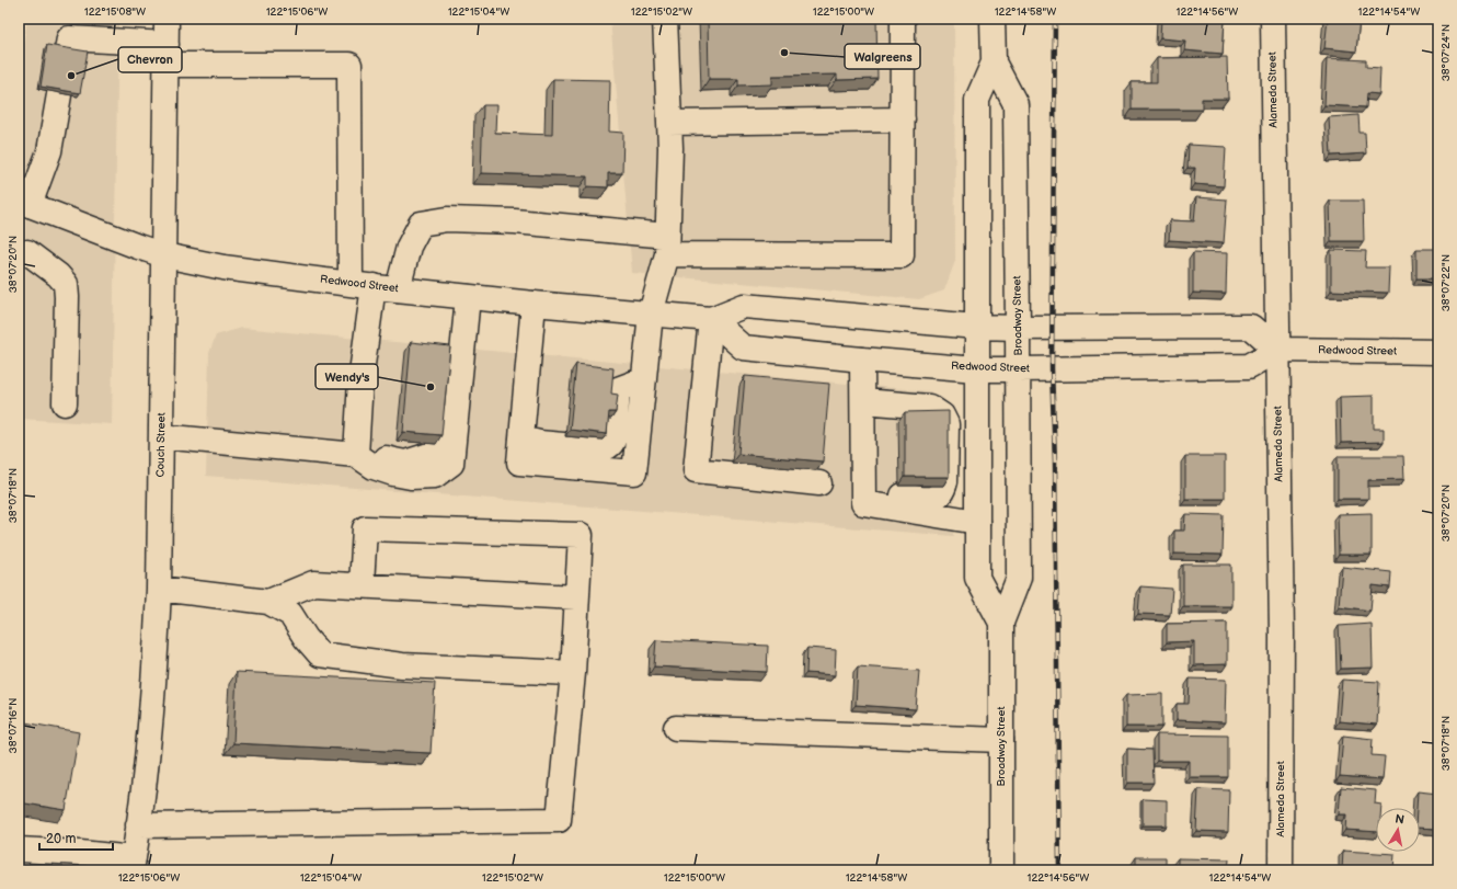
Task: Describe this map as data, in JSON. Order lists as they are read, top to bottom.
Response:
{
  "streets": {
    "main road": [
      "Alameda Street",
      "Redwood Street",
      "Broadway Street",
      "Couch Street"
    ]
  },
  "crossings": [
    ["Alameda Street", "Redwood Street"],
    ["Redwood Street", "Broadway Street"],
    ["Redwood Street", "Couch Street"]
  ],
  "places": ["Walgreens", "Chevron", "Wendy's"],
  "scale_bar": "20 m",
  "north": "top",
  "coordinates": [
    "122°15'08\"W",
    "122°15'06\"W",
    "122°15'04\"W",
    "122°15'02\"W",
    "122°15'00\"W",
    "122°14'58\"W",
    "122°14'56\"W",
    "122°14'54\"W",
    "38°07'24\"N",
    "38°07'20\"N",
    "38°07'22\"N",
    "38°07'18\"N",
    "38°07'16\"N"
  ]
}
